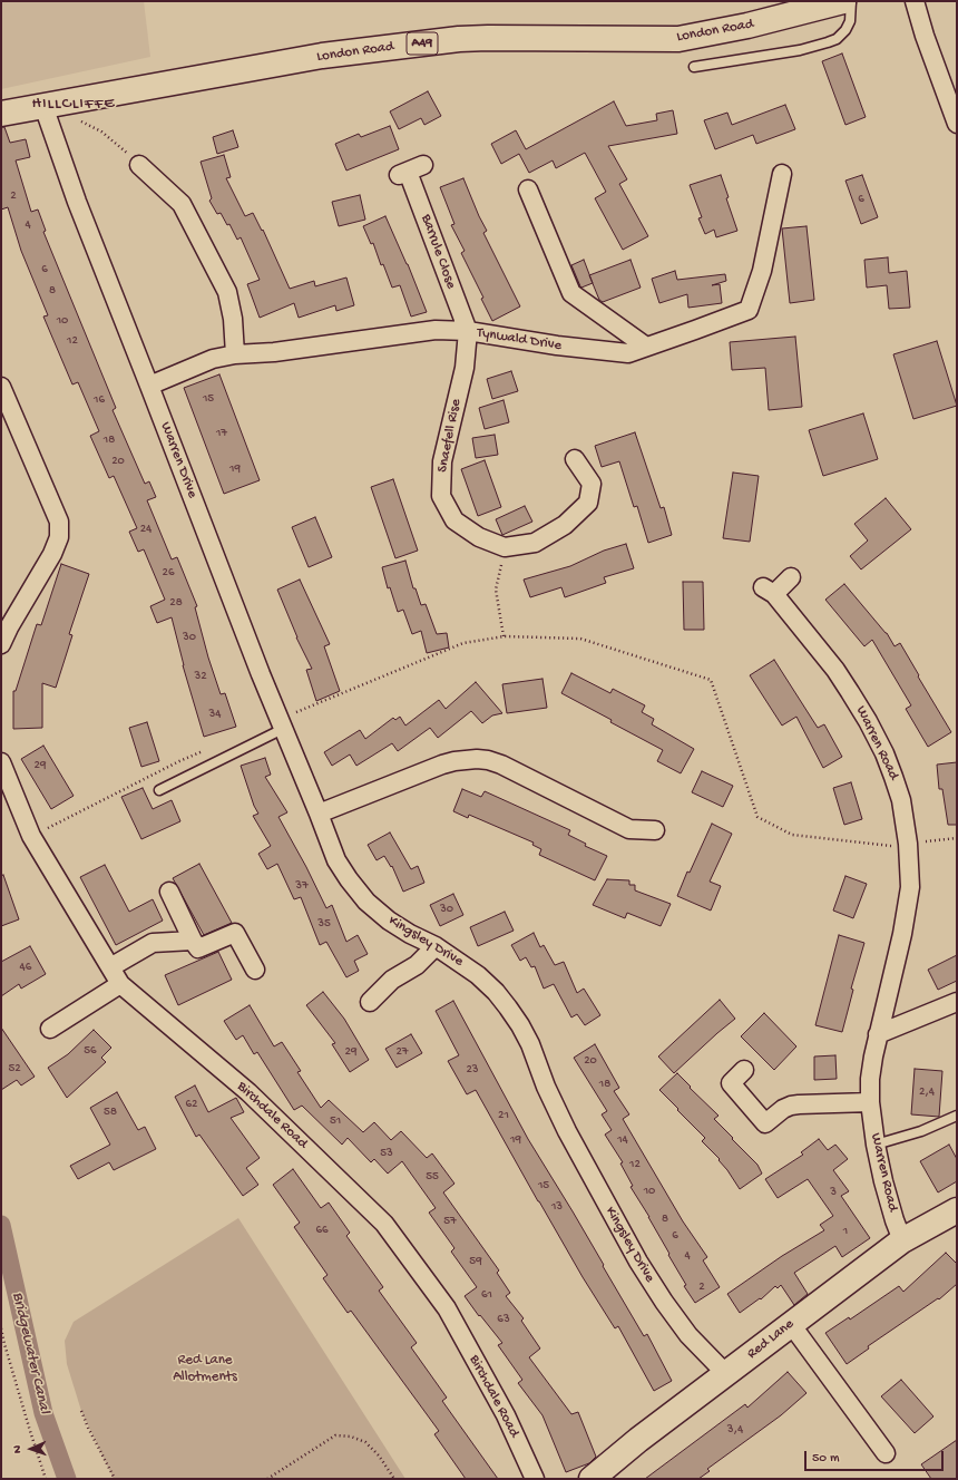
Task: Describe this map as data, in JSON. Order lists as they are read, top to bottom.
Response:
{
  "streets": {
    "main road": ["London Road", "A49", "Red Lane"],
    "street": [
      "Barrule Close",
      "Tynwald Drive",
      "Snaefell Rise",
      "Warren Drive",
      "Warren Road",
      "Kingsley Drive",
      "Birchdale Road"
    ]
  },
  "crossings": [
    ["London Road", "Warren Drive"],
    ["Barrule Close", "Tynwald Drive"],
    ["Barrule Close", "Snaefell Rise"],
    ["Tynwald Drive", "Snaefell Rise"],
    ["Tynwald Drive", "Warren Drive"],
    ["Warren Drive", "Kingsley Drive"],
    ["Warren Road", "Red Lane"],
    ["Kingsley Drive", "Red Lane"]
  ],
  "districts": ["HILLCLIFFE"],
  "water": ["Bridgewater Canal"],
  "parks": ["Red Lane Allotments"],
  "house_numbers": [
    "2",
    "6",
    "4",
    "6",
    "8",
    "10",
    "12",
    "15",
    "16",
    "17",
    "18",
    "20",
    "19",
    "24",
    "26",
    "28",
    "30",
    "32",
    "34",
    "29",
    "37",
    "30",
    "35",
    "46",
    "56",
    "29",
    "27",
    "20",
    "52",
    "23",
    "18",
    "2,4",
    "62",
    "58",
    "21",
    "51",
    "19",
    "14",
    "53",
    "12",
    "55",
    "15",
    "10",
    "3",
    "13",
    "8",
    "57",
    "66",
    "1",
    "6",
    "4",
    "59",
    "2",
    "61",
    "63",
    "3,4"
  ],
  "scale_bar": "50 m",
  "north": "left"
}
